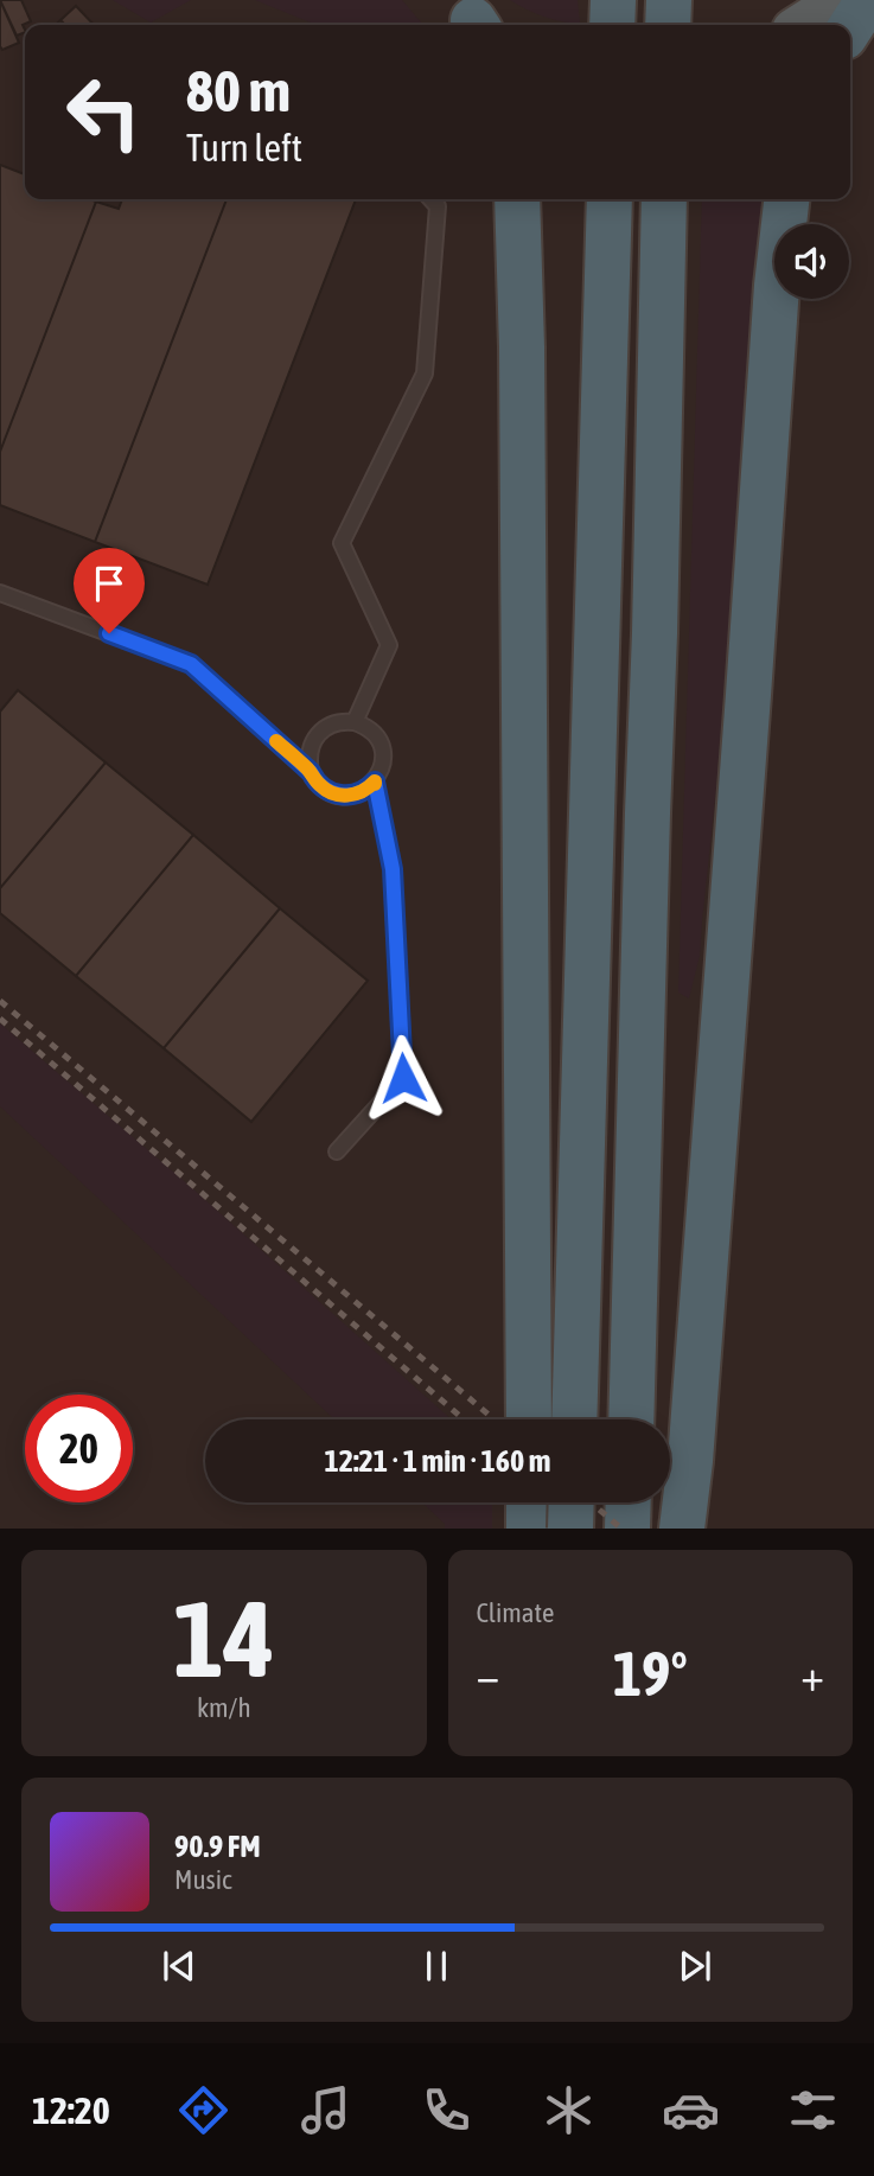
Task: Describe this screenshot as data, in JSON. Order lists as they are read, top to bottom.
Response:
{
  "page": {
    "turn": ["80 m", "Turn left"],
    "limit": "20",
    "trip": "12:21 · 1 min · 160 m",
    "tile": [
      ["14", "km/h"],
      "Climate"
    ],
    "heat": ["−", "19°", "+"],
    "song": ["90.9 FM", "Music"],
    "tabs": "12:20"
  }
}
